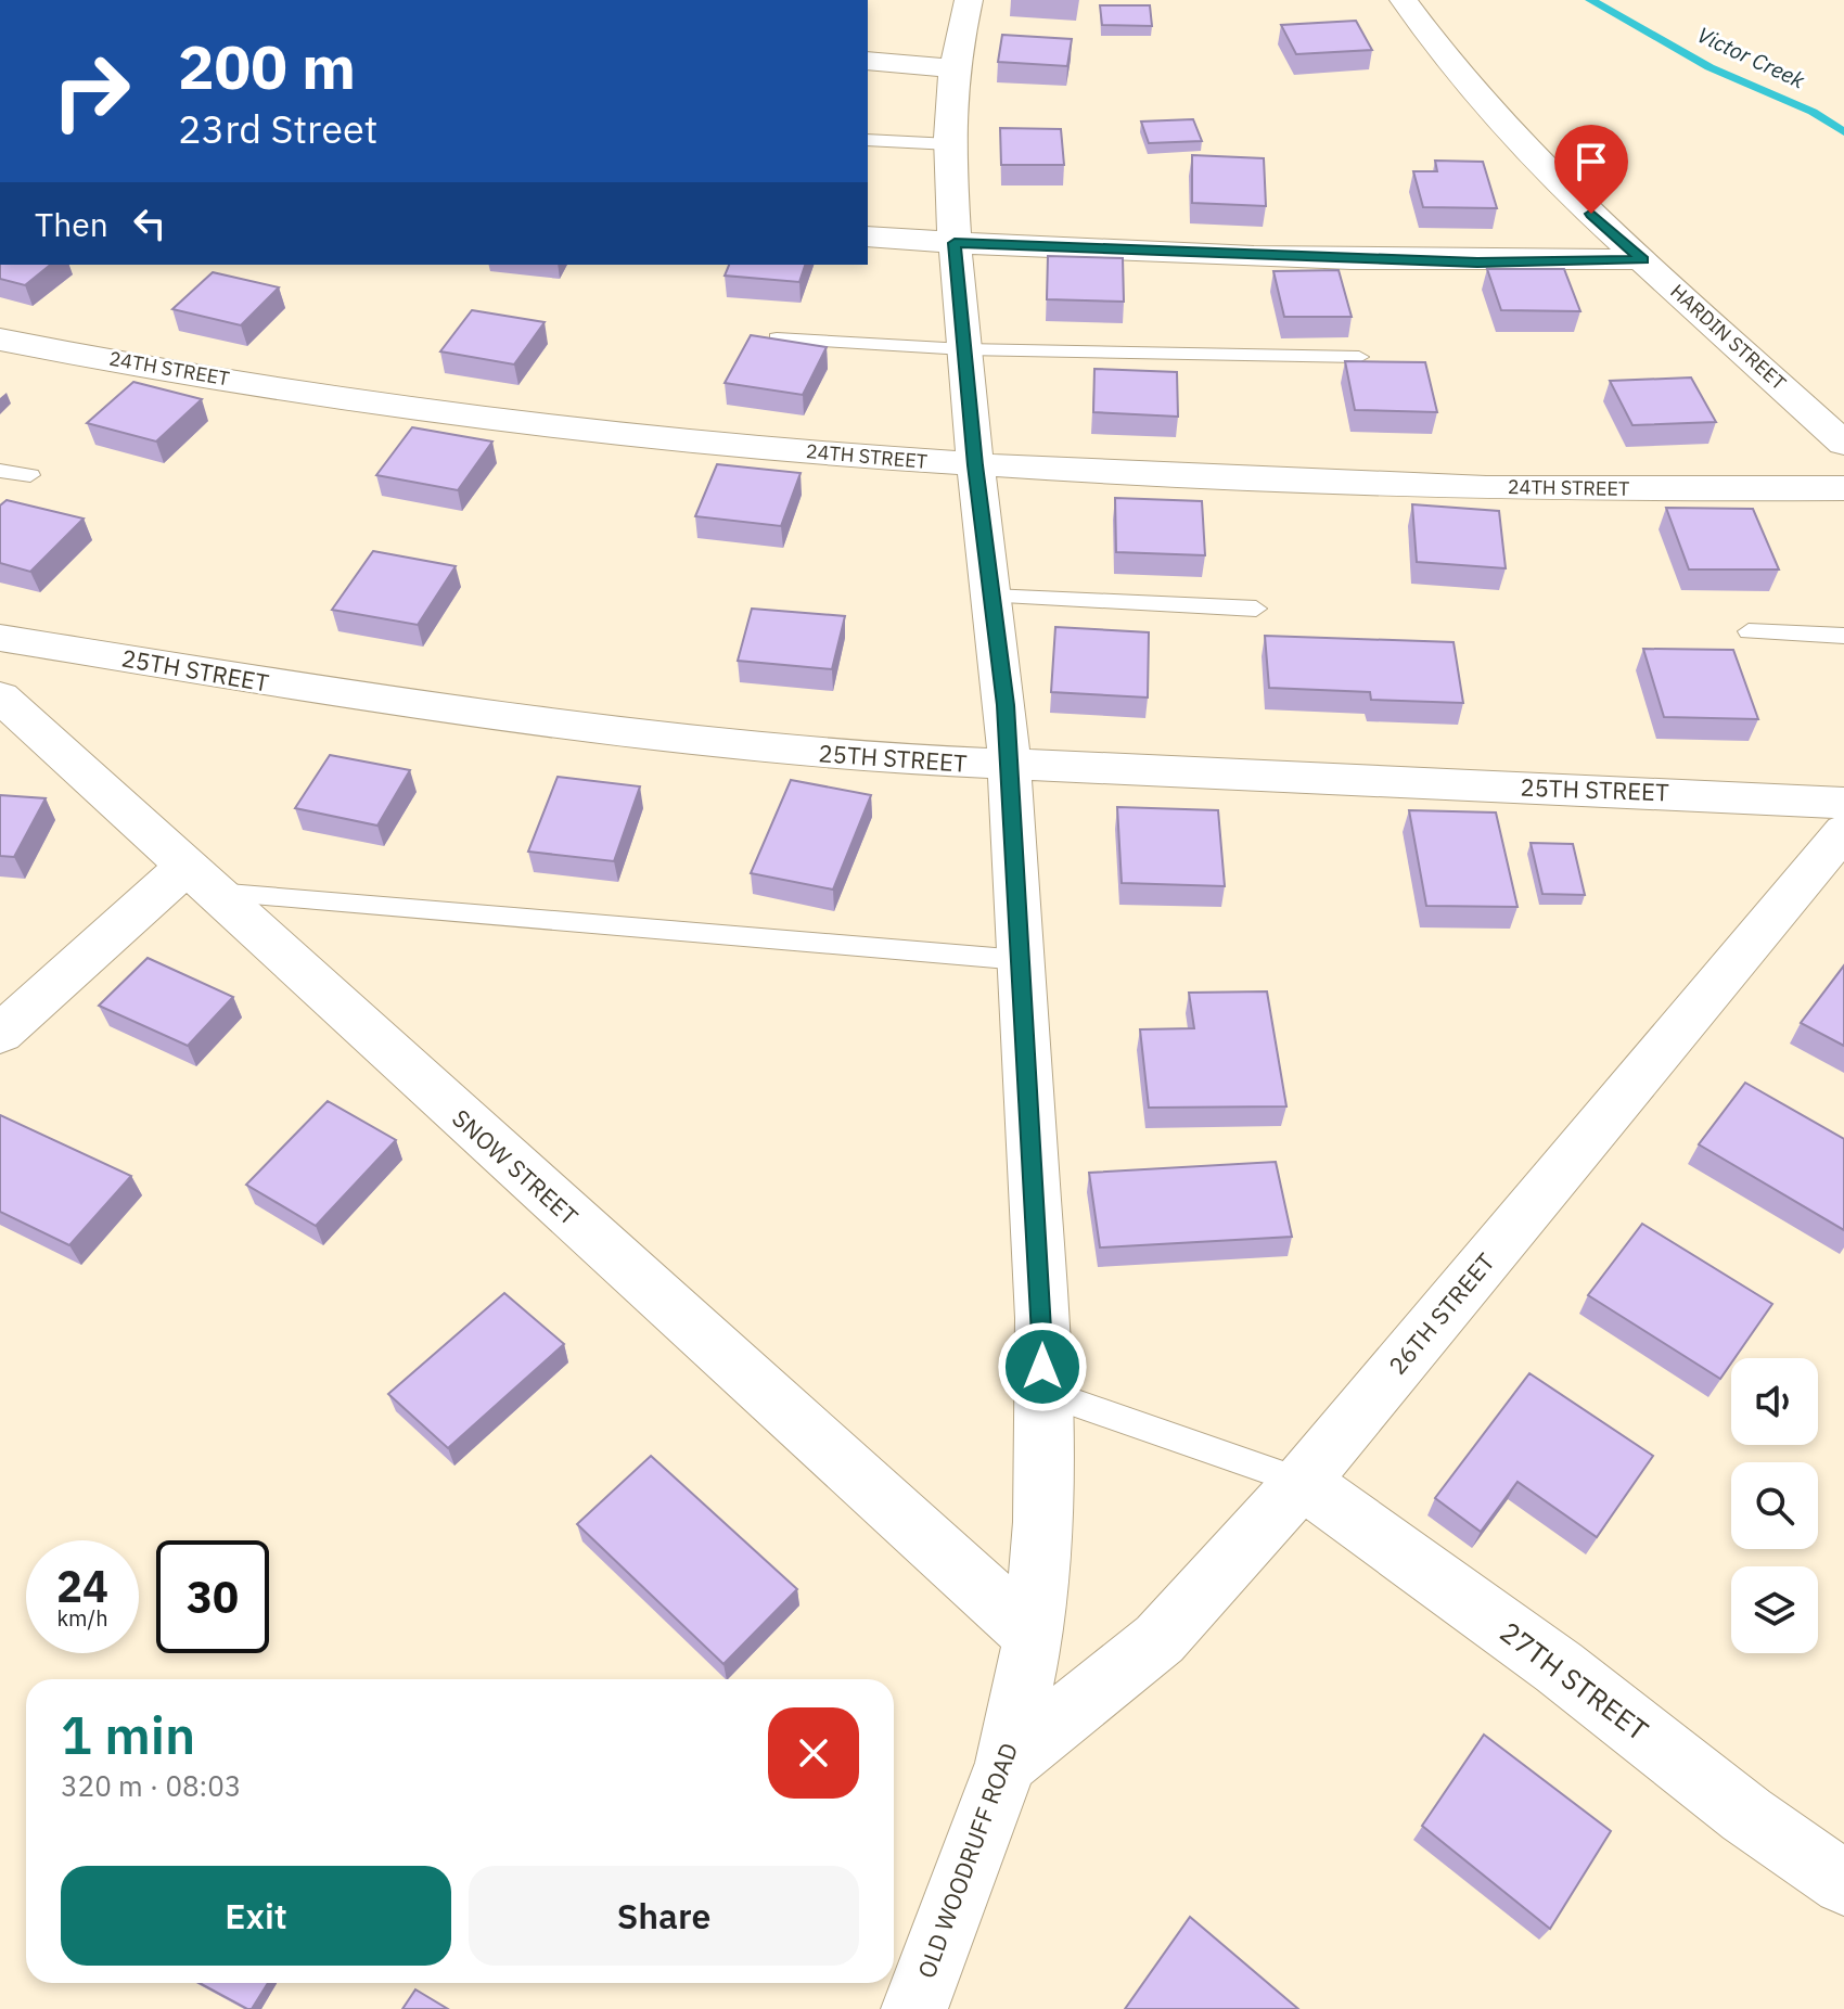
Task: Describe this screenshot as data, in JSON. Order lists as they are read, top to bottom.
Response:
{
  "streets": {
    "street": [
      "HARDIN STREET",
      "24TH STREET",
      "25TH STREET",
      "SNOW STREET",
      "26TH STREET",
      "27TH STREET",
      "OLD WOODRUFF ROAD"
    ]
  },
  "crossings": [
    ["24TH STREET", "OLD WOODRUFF ROAD"],
    ["25TH STREET", "OLD WOODRUFF ROAD"],
    ["SNOW STREET", "OLD WOODRUFF ROAD"],
    ["26TH STREET", "27TH STREET"],
    ["26TH STREET", "OLD WOODRUFF ROAD"]
  ],
  "water": ["Victor Creek"],
  "page": {
    "turn": ["200 m", "23rd Street"],
    "then": "Then",
    "speed": "24 km/h",
    "limit": "30",
    "heading": ["1 min", "320 m · 08:03"],
    "buttons": ["Exit", "Share"]
  }
}
